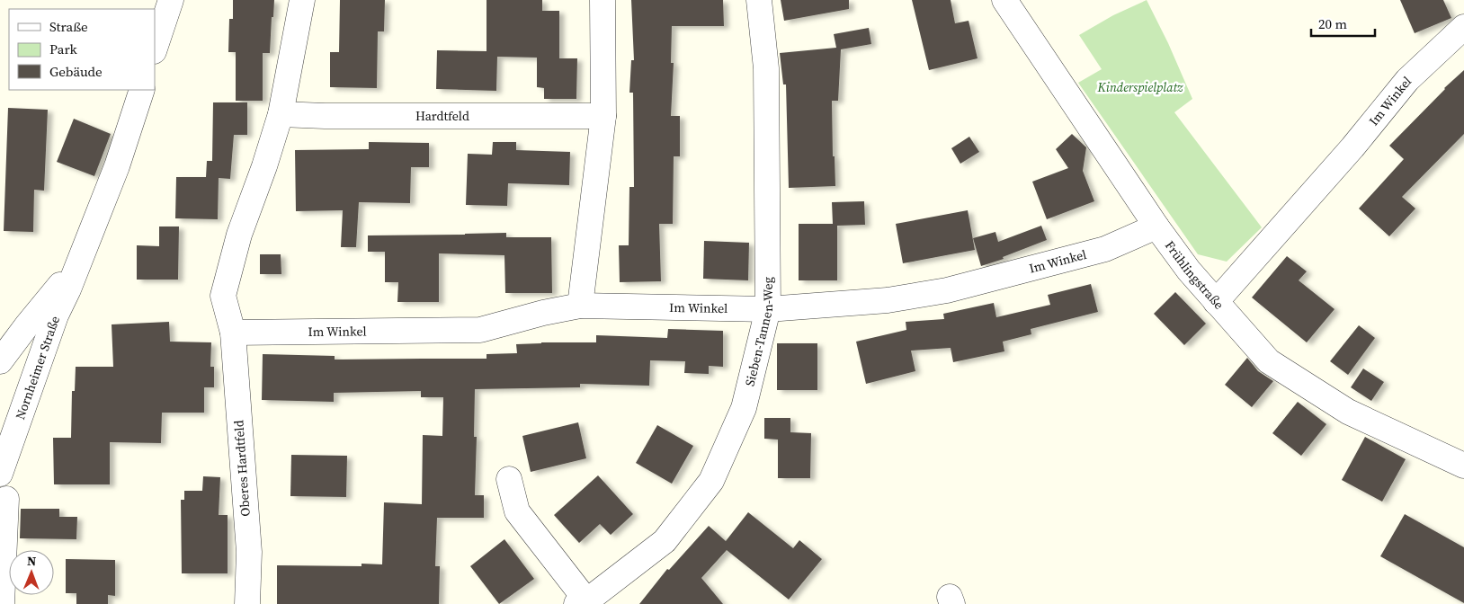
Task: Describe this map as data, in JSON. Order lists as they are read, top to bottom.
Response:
{
  "streets": {
    "street": [
      "Im Winkel",
      "Hardtfeld",
      "Frühlingstraße",
      "Sieben-Tannen-Weg",
      "Nornheimer Straße",
      "Oberes Hardtfeld"
    ]
  },
  "crossings": [
    ["Im Winkel", "Frühlingstraße"],
    ["Im Winkel", "Sieben-Tannen-Weg"],
    ["Im Winkel", "Oberes Hardtfeld"]
  ],
  "parks": ["Kinderspielplatz"],
  "legend": ["Straße", "Park", "Gebäude"],
  "scale_bar": "20 m",
  "north": "top"
}
